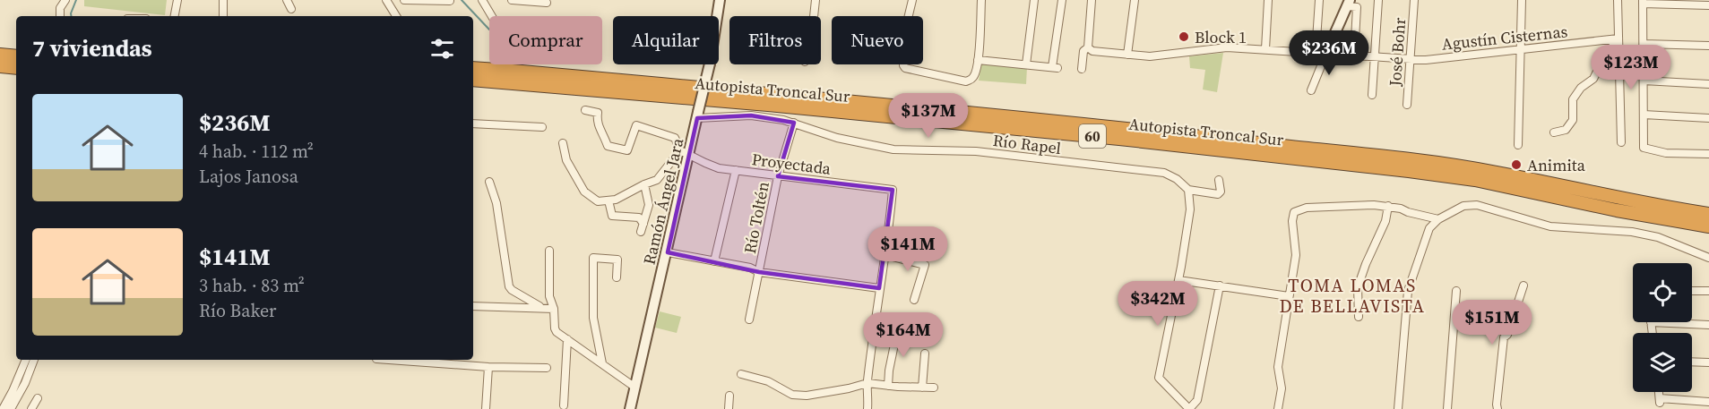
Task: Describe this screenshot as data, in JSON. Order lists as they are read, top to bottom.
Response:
{
  "streets": {
    "highway": ["Autopista Troncal Sur", "60"],
    "main road": ["Ramón Ángel Jara"],
    "street": [
      "Agustín Cisternas",
      "José Bohr",
      "Río Rapel",
      "Proyectada",
      "Río Toltén"
    ]
  },
  "crossings": [
    ["Agustín Cisternas", "José Bohr"],
    ["Río Rapel", "Ramón Ángel Jara"],
    ["Río Rapel", "Río Toltén"],
    ["Proyectada", "Ramón Ángel Jara"],
    ["Proyectada", "Río Toltén"]
  ],
  "districts": ["TOMA LOMAS DE BELLAVISTA"],
  "places": ["Block 1", "Animita"],
  "page": {
    "chip": [
      "Comprar",
      "Alquilar",
      "Filtros",
      "Nuevo"
    ],
    "heading": "7 viviendas",
    "price": [
      "$236M",
      "$123M",
      "$137M",
      "$141M",
      "$342M",
      "$151M",
      "$164M"
    ],
    "list": [
      {
        "name": "$236M",
        "note": "4 hab. · 112 m² · Lajos Janosa"
      },
      {
        "name": "$141M",
        "note": "3 hab. · 83 m² · Río Baker"
      }
    ]
  }
}
